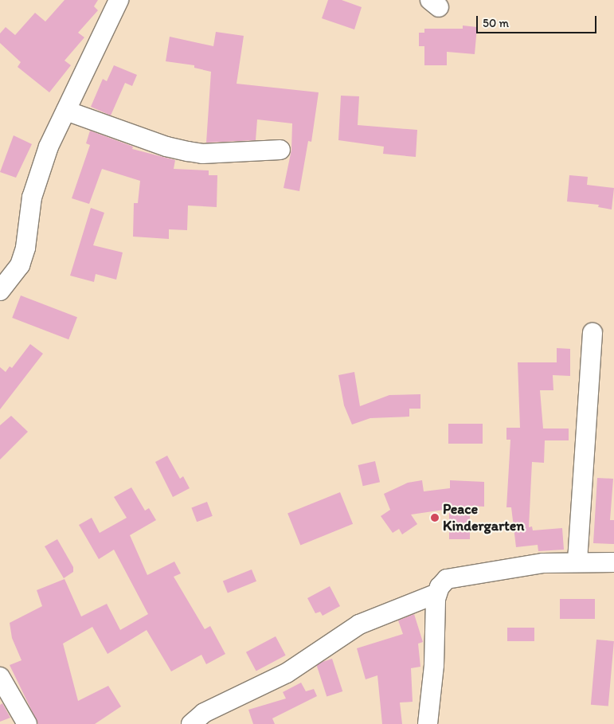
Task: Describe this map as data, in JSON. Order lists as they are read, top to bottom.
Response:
{
  "places": ["Peace Kindergarten"],
  "scale_bar": "50 m"
}
